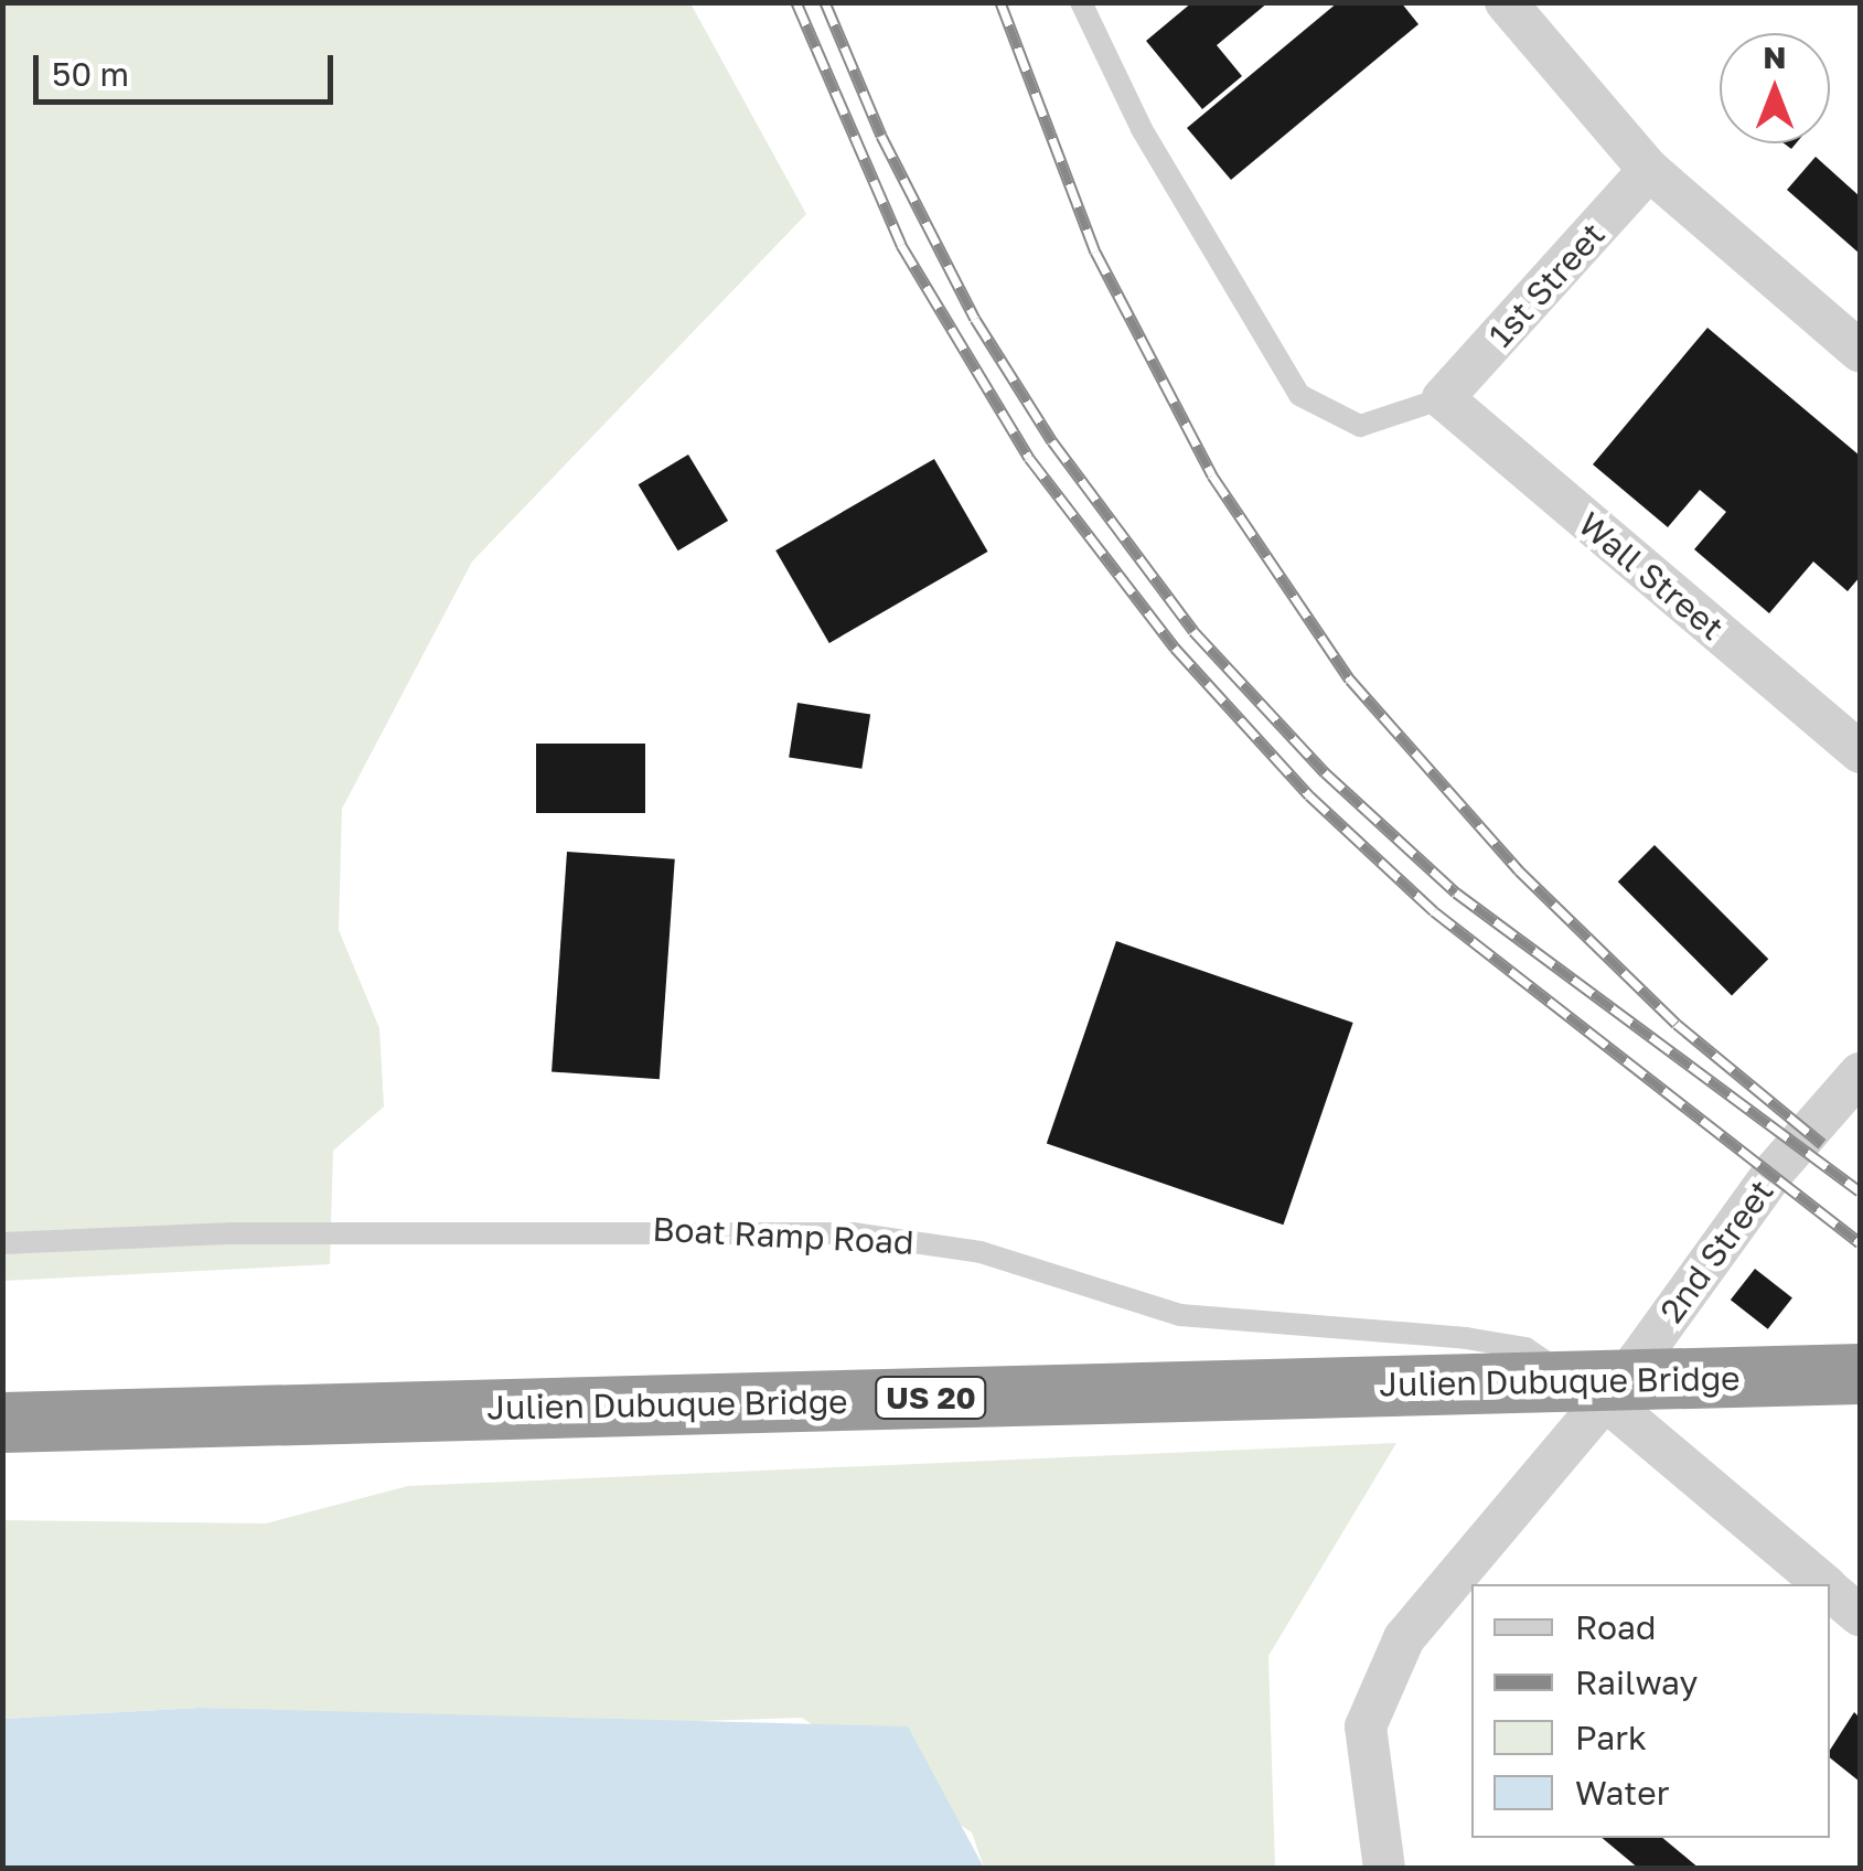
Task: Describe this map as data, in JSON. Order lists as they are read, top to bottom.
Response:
{
  "streets": {
    "highway": ["Julien Dubuque Bridge", "US 20"],
    "street": ["1st Street", "Wall Street", "2nd Street"],
    "lane": ["Boat Ramp Road"]
  },
  "crossings": [
    ["1st Street", "Wall Street"],
    ["Boat Ramp Road", "2nd Street"]
  ],
  "legend": [
    "Road",
    "Railway",
    "Park",
    "Water"
  ],
  "scale_bar": "50 m",
  "north": "top"
}
